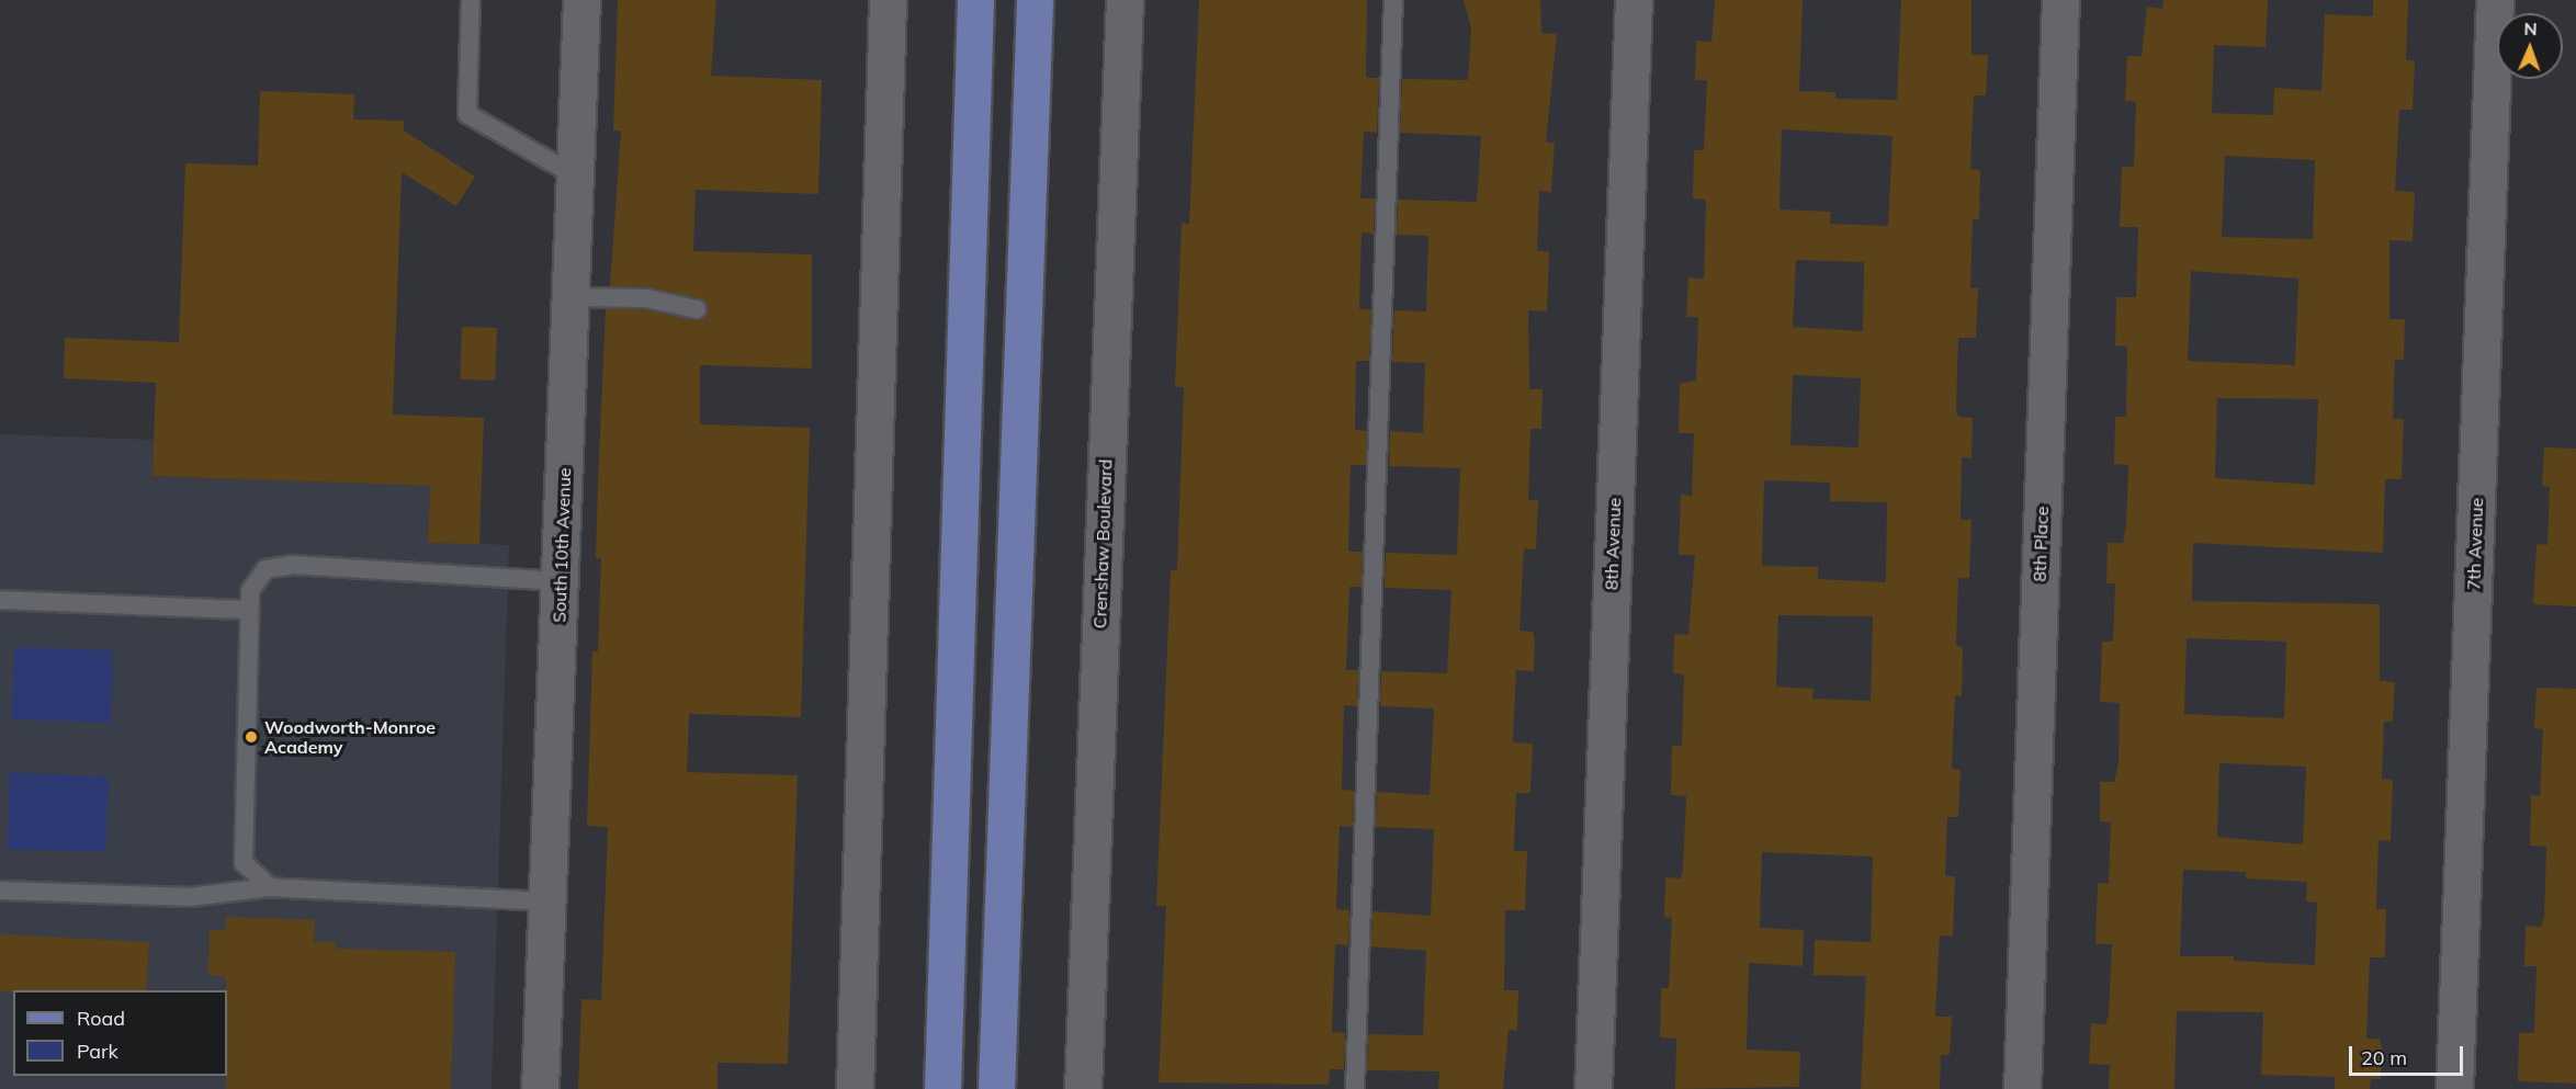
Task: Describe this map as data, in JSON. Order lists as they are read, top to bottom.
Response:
{
  "streets": {
    "street": [
      "Crenshaw Boulevard",
      "8th Avenue",
      "8th Place",
      "7th Avenue",
      "South 10th Avenue"
    ]
  },
  "places": ["Woodworth-Monroe Academy"],
  "legend": ["Road", "Park"],
  "scale_bar": "20 m",
  "north": "top"
}
